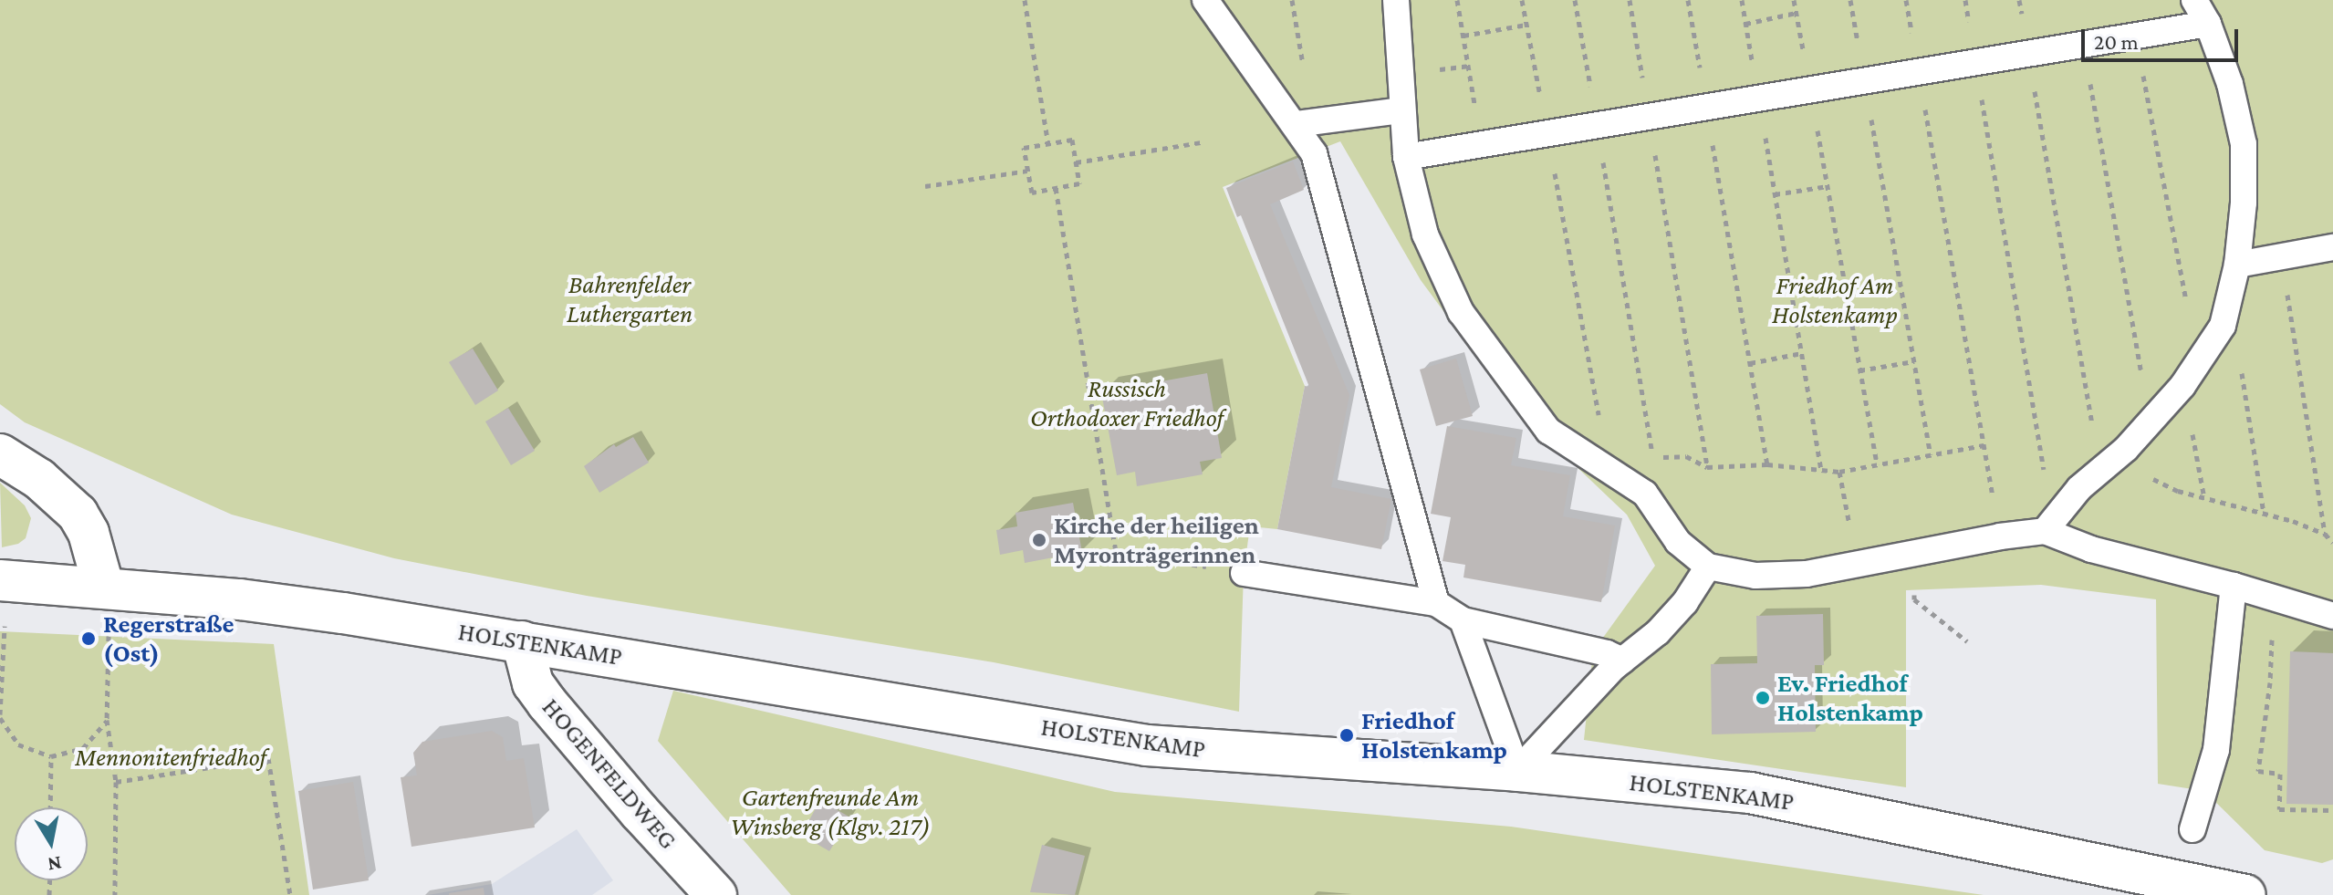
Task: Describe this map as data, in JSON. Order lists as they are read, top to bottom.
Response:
{
  "streets": {
    "street": ["HOLSTENKAMP", "HOGENFELDWEG"]
  },
  "crossings": [
    ["HOLSTENKAMP", "HOGENFELDWEG"]
  ],
  "parks": [
    "Bahrenfelder Luthergarten",
    "Friedhof Am Holstenkamp",
    "Russisch Orthodoxer Friedhof",
    "Mennonitenfriedhof",
    "Gartenfreunde Am Winsberg (Klgv. 217)"
  ],
  "places": [
    "Kirche der heiligen Myronträgerinnen",
    "Regerstraße (Ost)",
    "Ev. Friedhof Holstenkamp",
    "Friedhof Holstenkamp"
  ],
  "scale_bar": "20 m",
  "north": "bottom"
}
